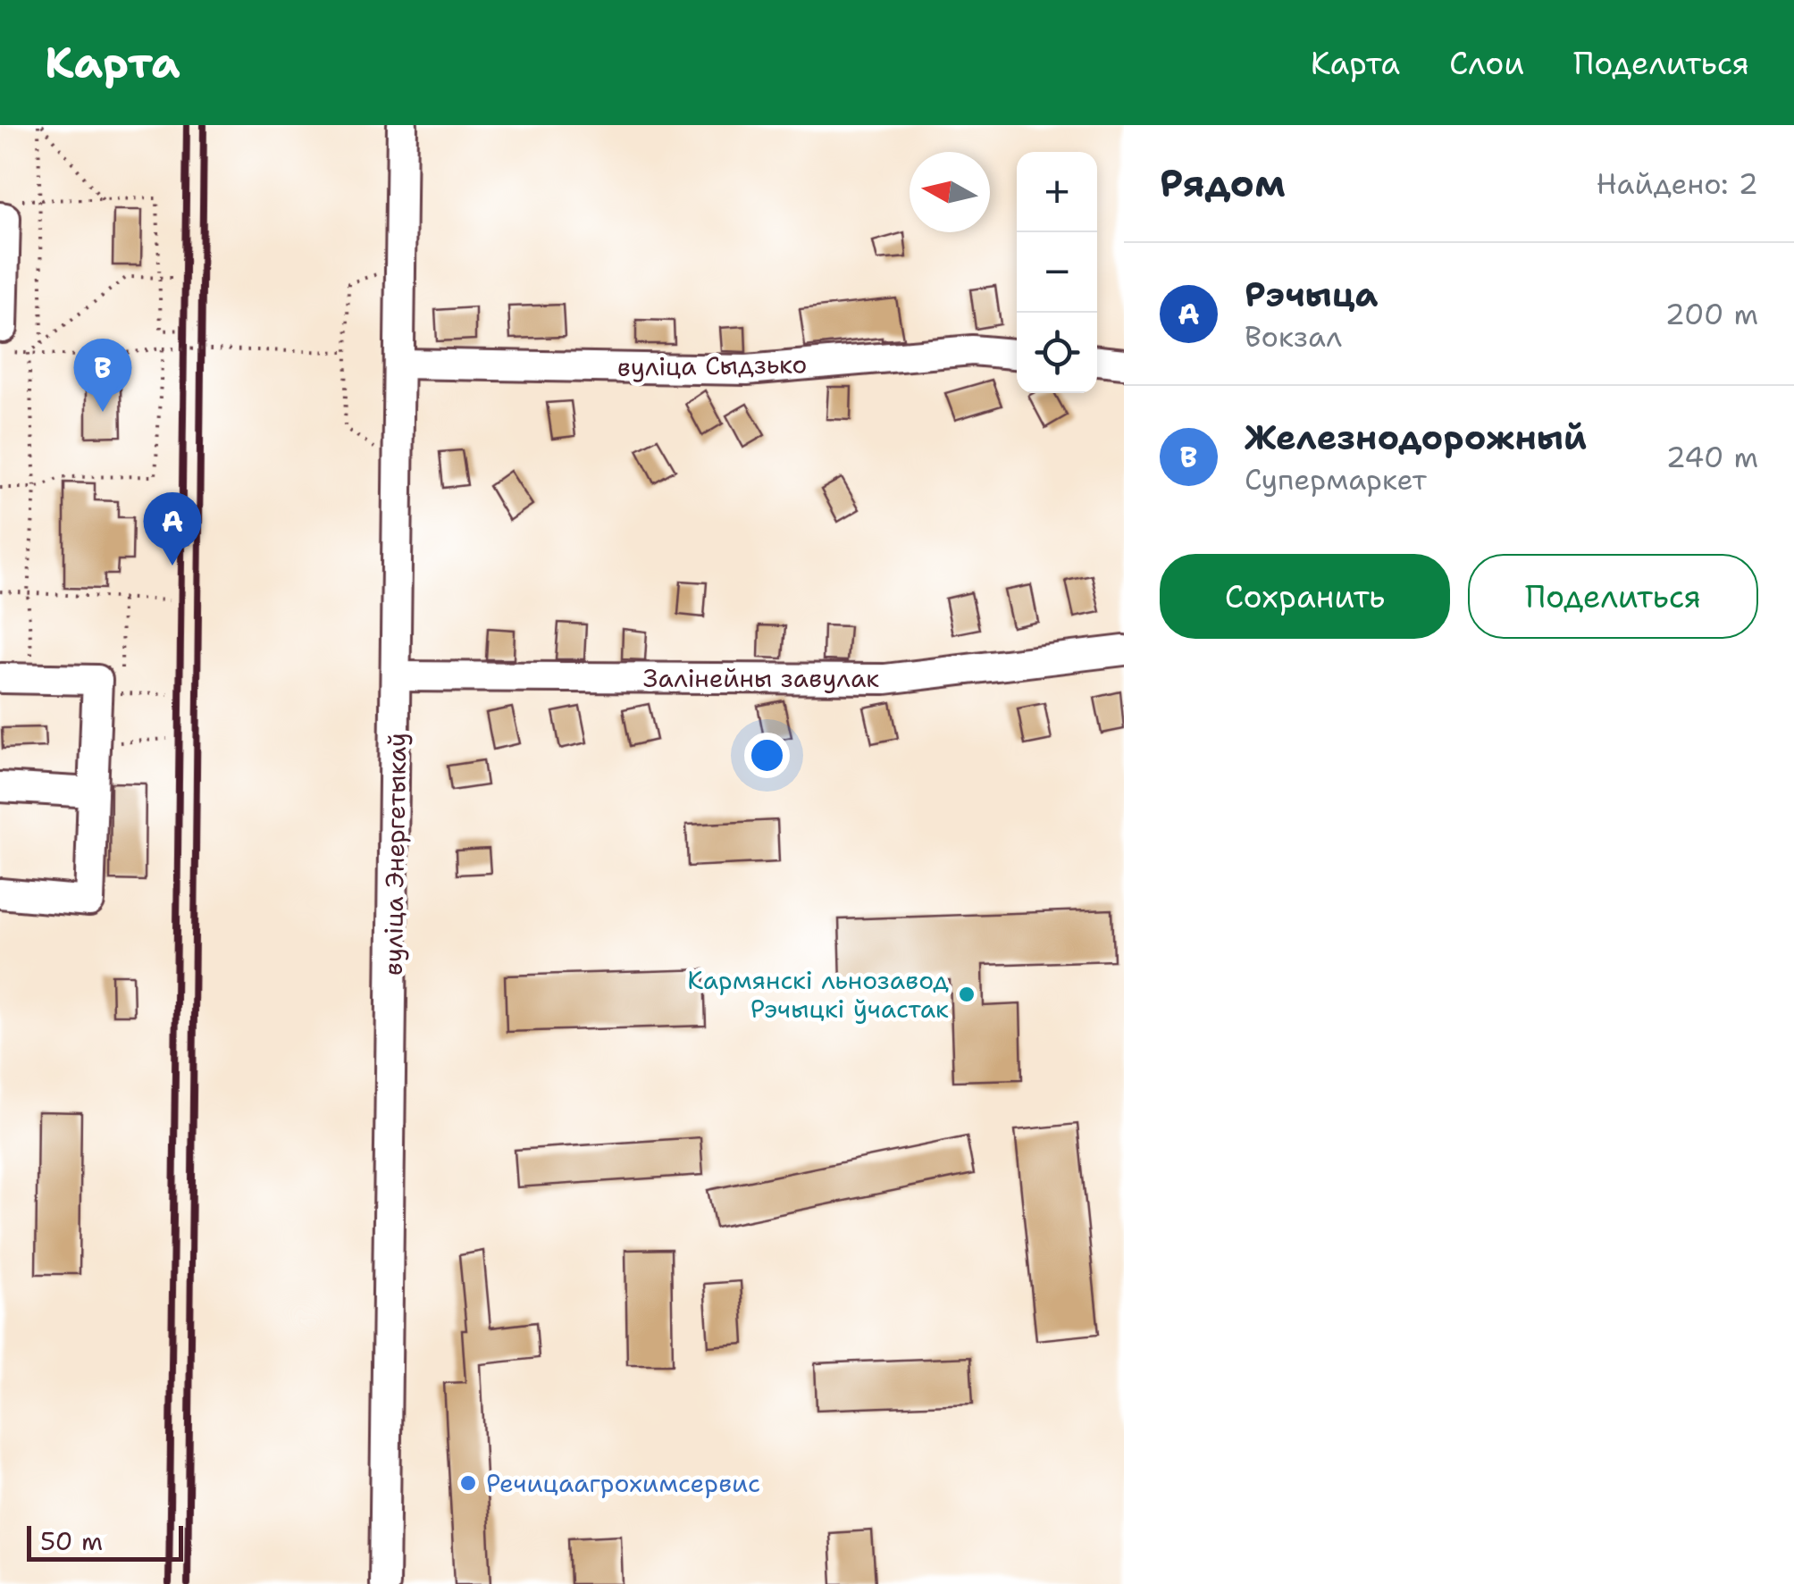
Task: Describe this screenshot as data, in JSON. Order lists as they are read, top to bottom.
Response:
{
  "streets": {
    "street": ["вуліца Сыдзько", "Залінейны завулак", "вуліца Энергетыкаў"]
  },
  "crossings": [
    ["вуліца Сыдзько", "вуліца Энергетыкаў"],
    ["Залінейны завулак", "вуліца Энергетыкаў"]
  ],
  "places": ["Кармянскі льнозавод Рэчыцкі ўчастак", "Речицаагрохимсервис"],
  "scale_bar": "50 m",
  "north": "left",
  "page": {
    "header": "Карта",
    "nav": ["Карта", "Слои", "Поделиться"],
    "heading": ["Рядом", "Найдено: 2"],
    "map_buttons": ["+", "−"],
    "list": [
      {
        "mark": "A",
        "name": "Рэчыца",
        "note": "Вокзал",
        "value": "200 m"
      },
      {
        "mark": "B",
        "name": "Железнодорожный",
        "note": "Супермаркет",
        "value": "240 m"
      }
    ],
    "pins": ["B", "A"],
    "buttons": ["Сохранить", "Поделиться"],
    "scale": "50 m"
  }
}
